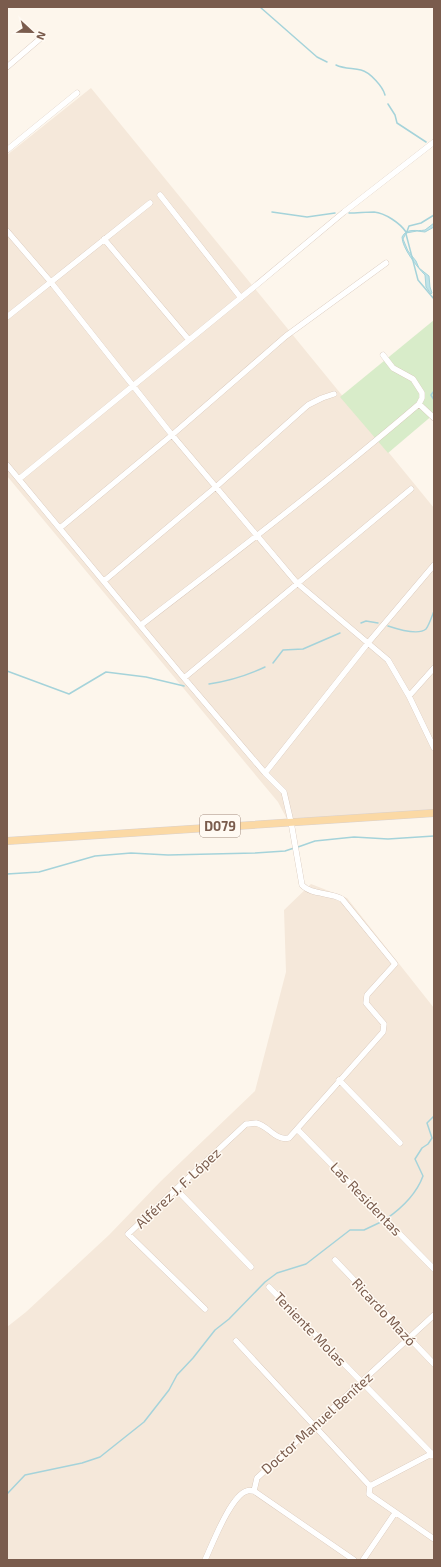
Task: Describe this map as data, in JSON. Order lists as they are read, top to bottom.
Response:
{
  "streets": {
    "main road": ["D079"],
    "street": [
      "Alférez J. F. López",
      "Las Residentas",
      "Ricardo Mazó",
      "Teniente Molas",
      "Doctor Manuel Benítez"
    ]
  },
  "crossings": [
    ["Alférez J. F. López", "Las Residentas"],
    ["Ricardo Mazó", "Doctor Manuel Benítez"],
    ["Teniente Molas", "Doctor Manuel Benítez"]
  ],
  "north": "right"
}
